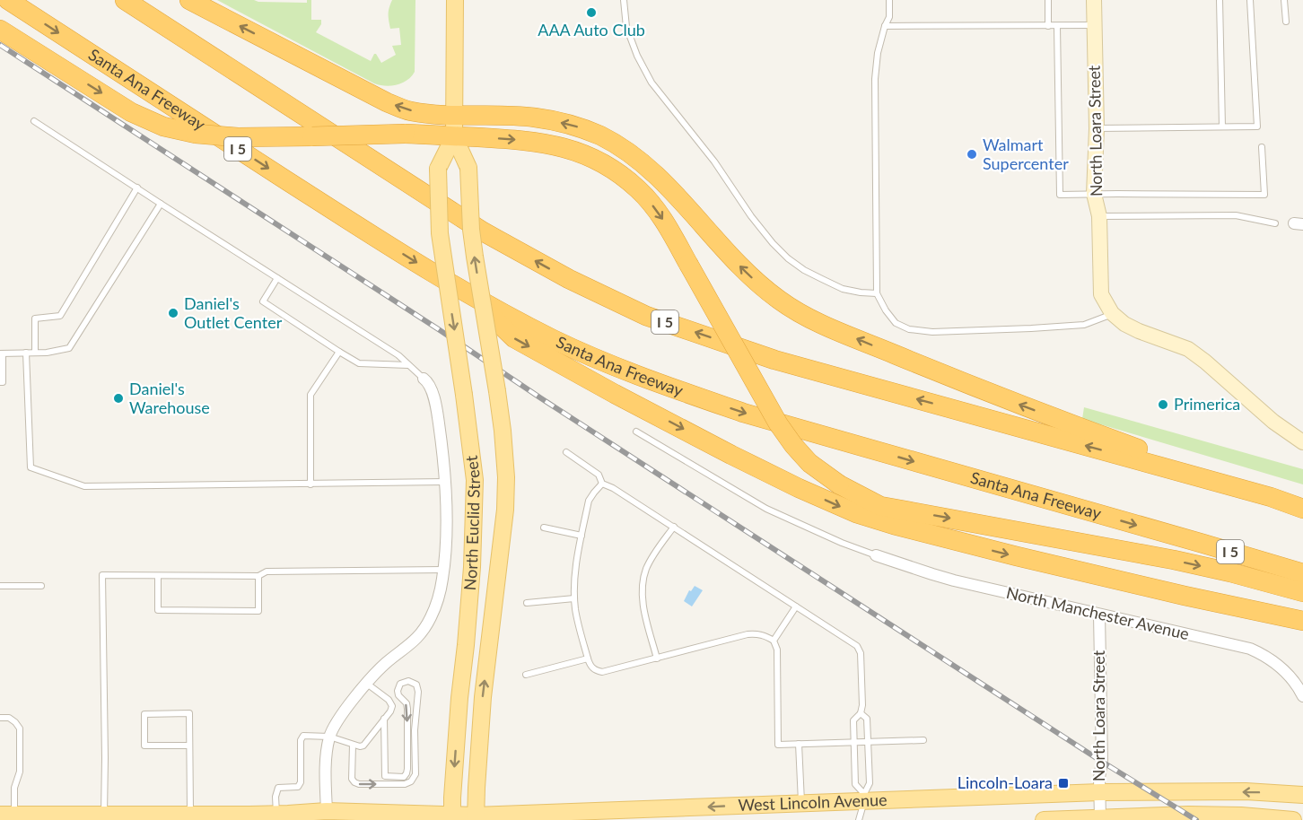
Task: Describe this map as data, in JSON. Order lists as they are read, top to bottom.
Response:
{
  "streets": {
    "highway": ["Santa Ana Freeway", "I 5"],
    "main road": ["North Euclid Street", "West Lincoln Avenue"],
    "street": ["North Loara Street", "North Manchester Avenue"]
  },
  "crossings": [
    ["North Loara Street", "North Manchester Avenue"],
    ["North Loara Street", "West Lincoln Avenue"],
    ["North Euclid Street", "West Lincoln Avenue"]
  ],
  "places": {
    "other": [
      "AAA Auto Club",
      "Walmart Supercenter",
      "Daniel's Outlet Center",
      "Daniel's Warehouse",
      "Primerica"
    ],
    "transit": ["Lincoln-Loara"]
  }
}
